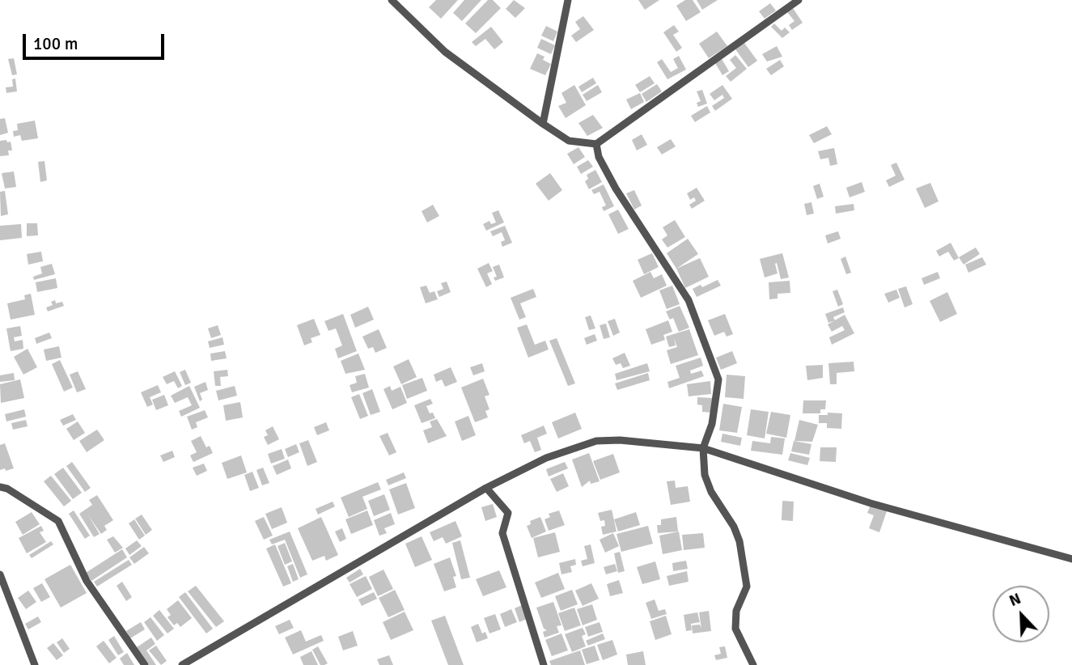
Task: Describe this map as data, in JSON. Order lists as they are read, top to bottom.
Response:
{
  "scale_bar": "100 m",
  "north": "top left"
}
